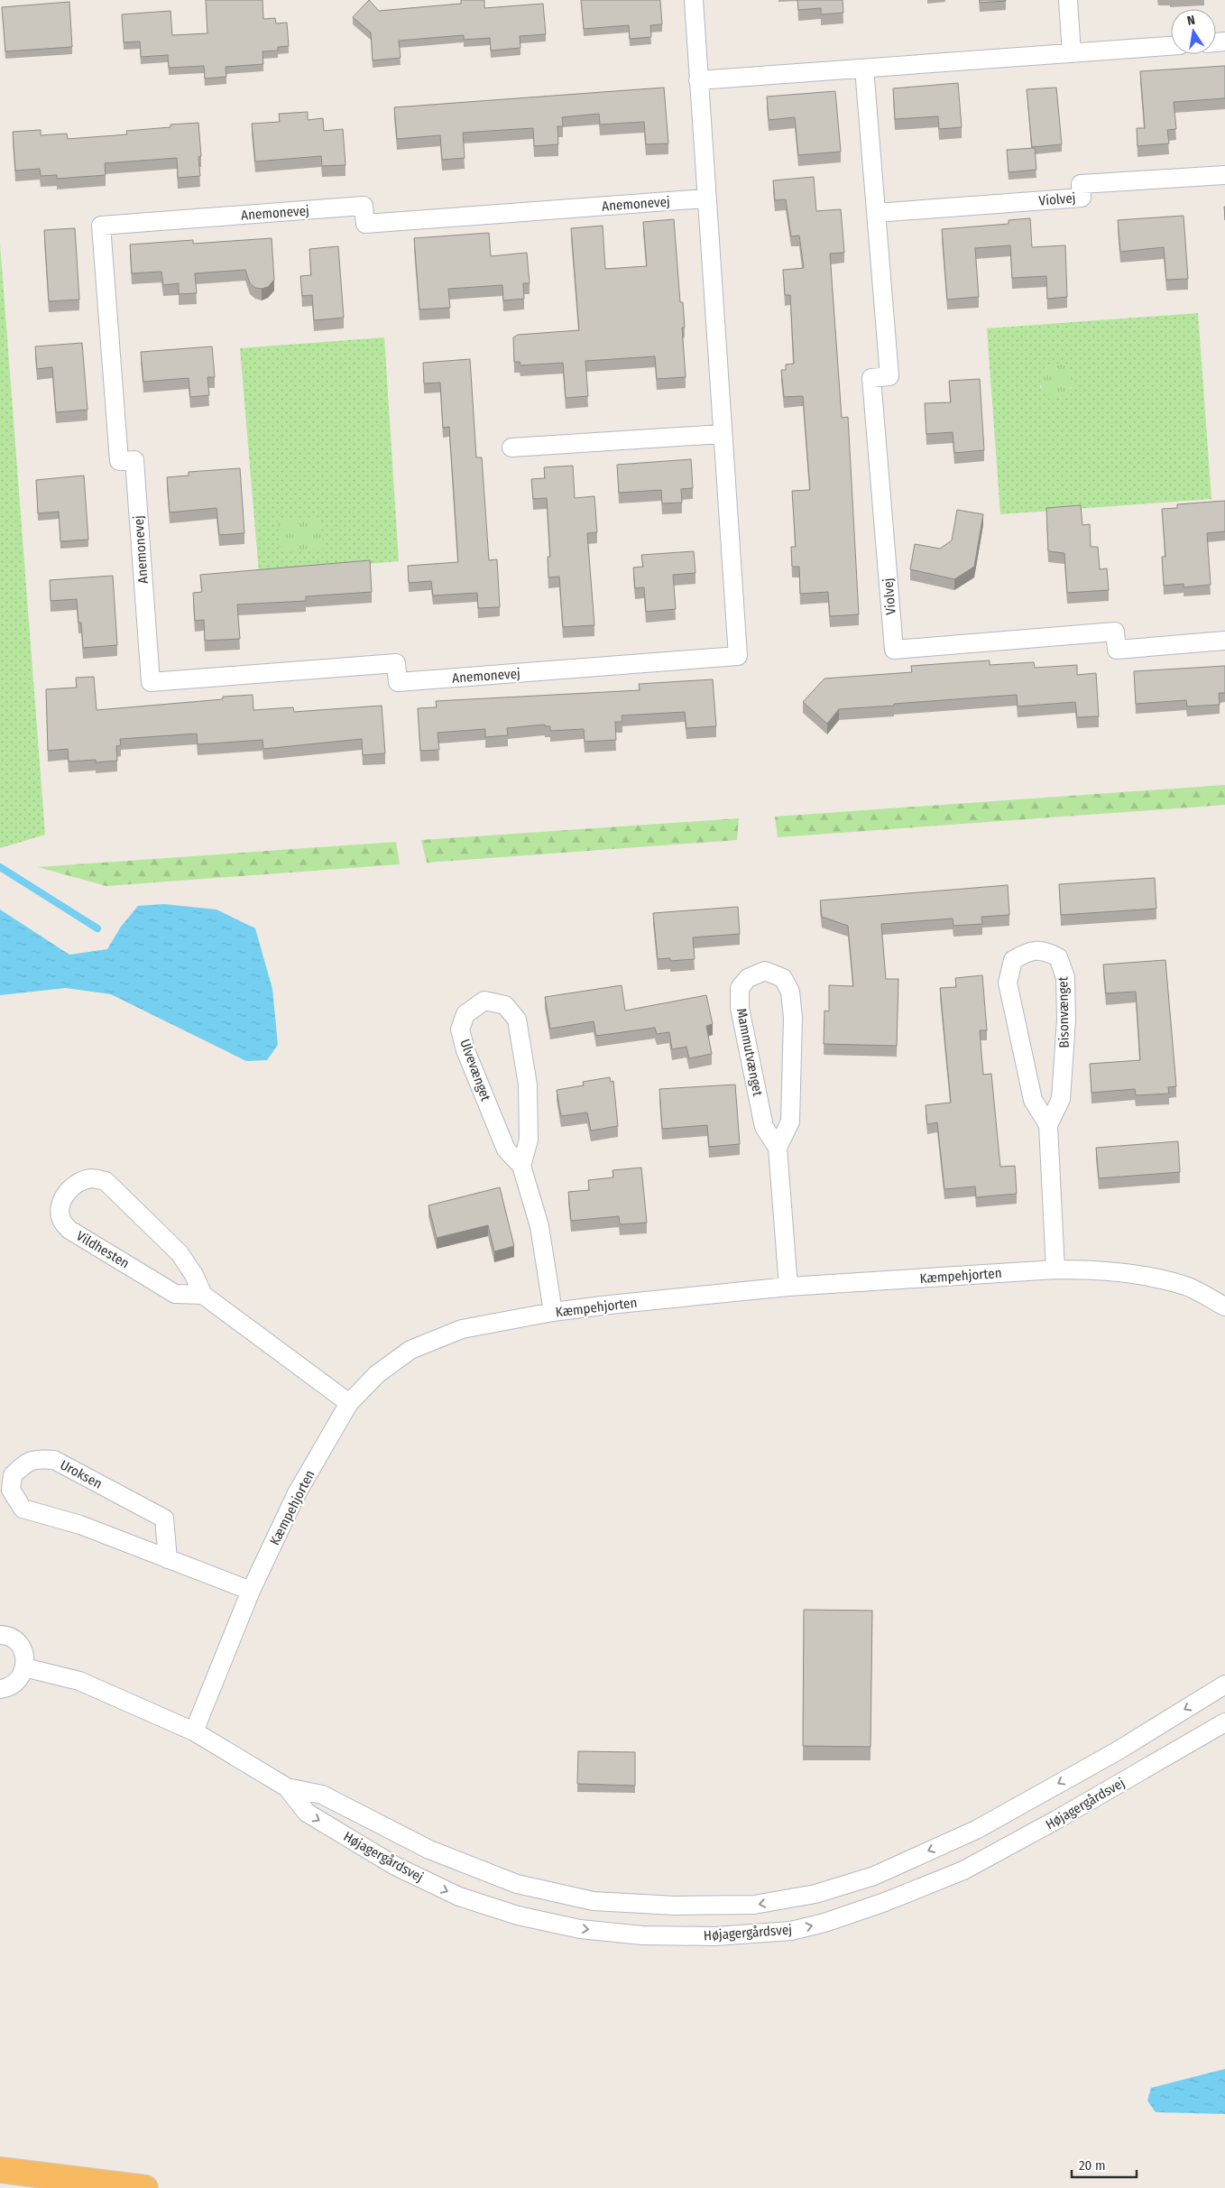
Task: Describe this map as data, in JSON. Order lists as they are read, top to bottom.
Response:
{
  "streets": {
    "street": [
      "Violvej",
      "Anemonevej",
      "Bisonvænget",
      "Mammutvænget",
      "Ulvevænget",
      "Vildhesten",
      "Kæmpehjorten",
      "Uroksen",
      "Højagergårdsvej"
    ]
  },
  "crossings": [
    ["Bisonvænget", "Kæmpehjorten"],
    ["Mammutvænget", "Kæmpehjorten"],
    ["Ulvevænget", "Kæmpehjorten"],
    ["Vildhesten", "Kæmpehjorten"],
    ["Kæmpehjorten", "Uroksen"],
    ["Kæmpehjorten", "Højagergårdsvej"]
  ],
  "scale_bar": "20 m",
  "north": "top"
}
